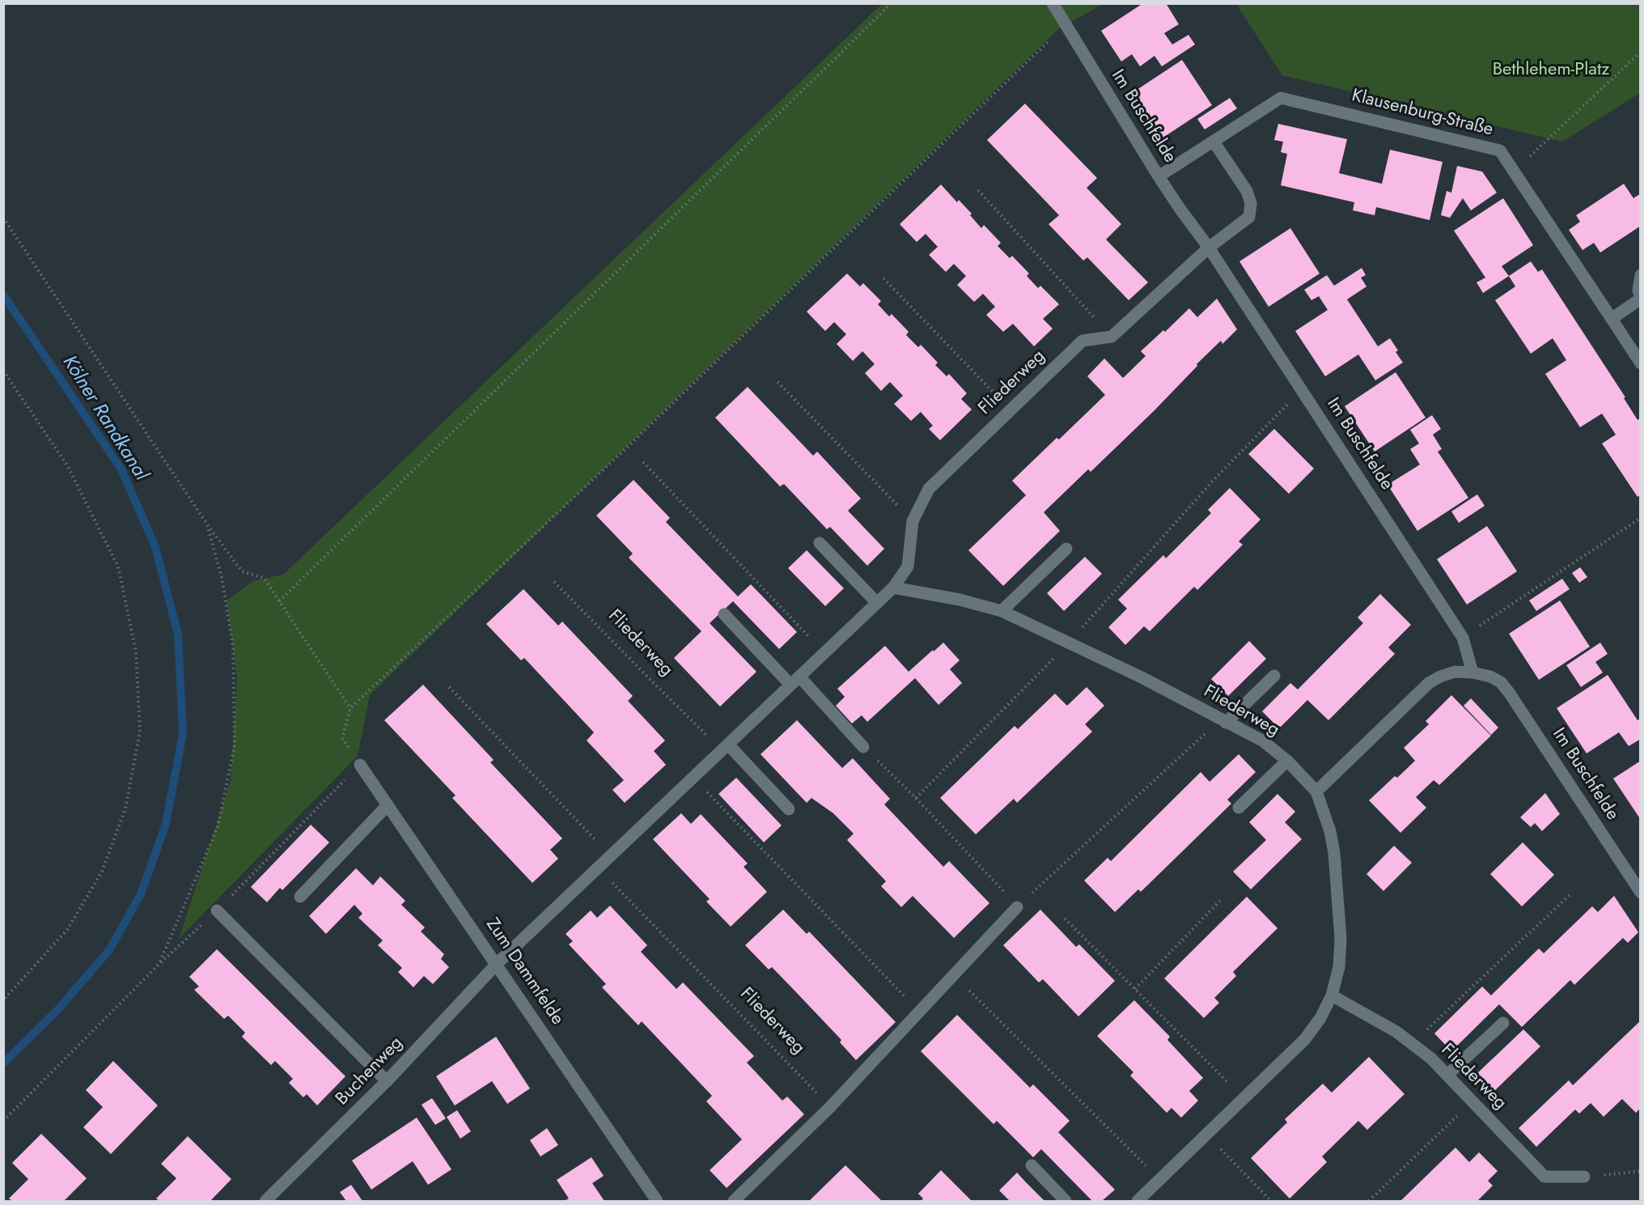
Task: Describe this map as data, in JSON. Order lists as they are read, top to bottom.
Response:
{
  "streets": {
    "street": [
      "Klausenburg-Straße",
      "Im Buschfelde",
      "Fliederweg",
      "Zum Dammfelde",
      "Buchenweg"
    ]
  },
  "crossings": [
    ["Klausenburg-Straße", "Im Buschfelde"],
    ["Fliederweg", "Zum Dammfelde"],
    ["Fliederweg", "Buchenweg"],
    ["Zum Dammfelde", "Buchenweg"]
  ],
  "water": ["Kölner Randkanal"],
  "parks": ["Bethlehem-Platz"]
}
